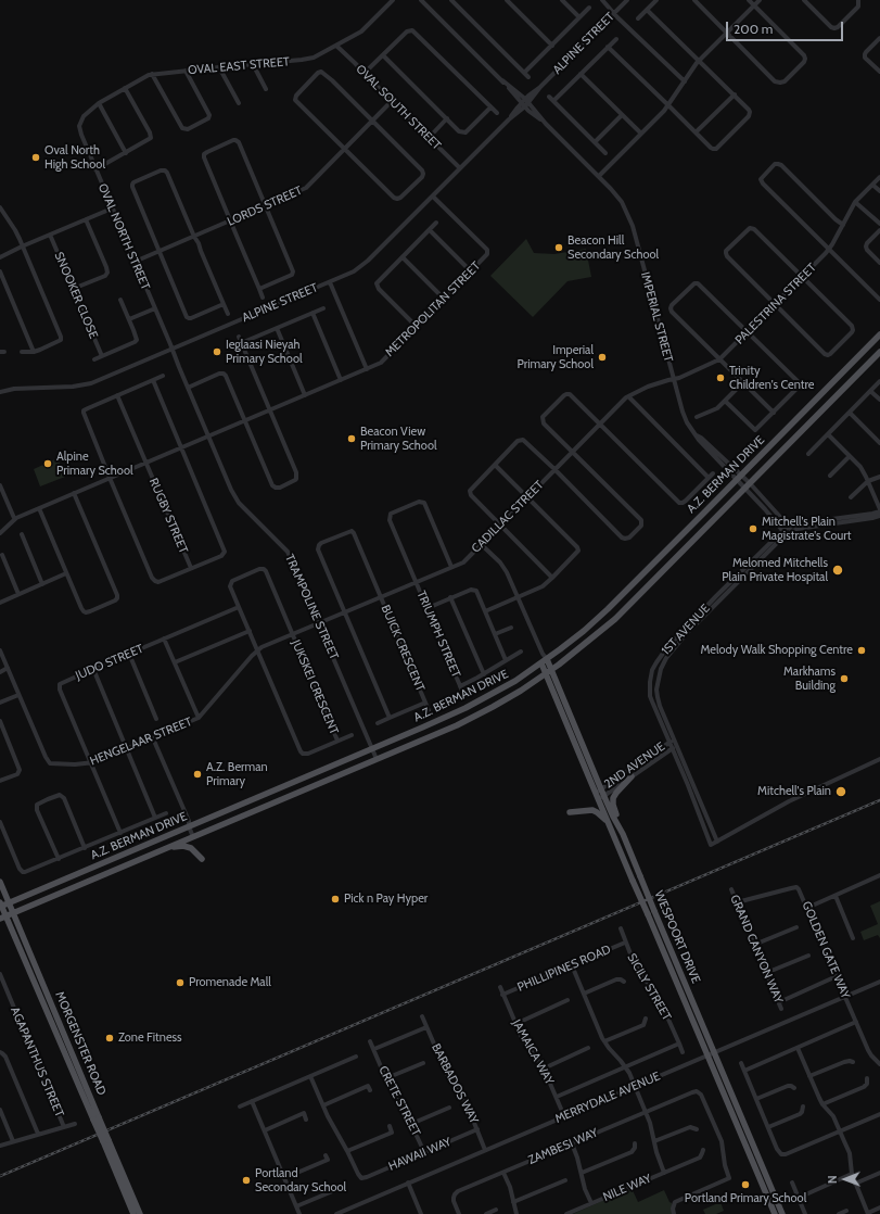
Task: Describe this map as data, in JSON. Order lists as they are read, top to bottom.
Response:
{
  "streets": {
    "main road": ["A.Z. BERMAN DRIVE", "WESPOORT DRIVE", "MORGENSTER ROAD"],
    "street": [
      "ALPINE STREET",
      "OVAL EAST STREET",
      "OVAL SOUTH STREET",
      "LORDS STREET",
      "OVAL NORTH STREET",
      "SNOOKER CLOSE",
      "PALESTRINA STREET",
      "METROPOLITAN STREET",
      "IMPERIAL STREET",
      "RUGBY STREET",
      "CADILLAC STREET",
      "TRAMPOLINE STREET",
      "1ST AVENUE",
      "TRIUMPH STREET",
      "BUICK CRESCENT",
      "JUDO STREET",
      "JUKSKEI CRESCENT",
      "HENGELAAR STREET",
      "2ND AVENUE",
      "GRAND CANYON WAY",
      "GOLDEN GATE WAY",
      "PHILLIPINES ROAD",
      "SICILY STREET",
      "JAMAICA WAY",
      "AGAPANTHUS STREET",
      "BARBADOS WAY",
      "MERRYDALE AVENUE",
      "CRETE STREET",
      "ZAMBESI WAY",
      "HAWAII WAY",
      "NILE WAY"
    ]
  },
  "crossings": [
    ["ALPINE STREET", "OVAL SOUTH STREET"],
    ["ALPINE STREET", "OVAL NORTH STREET"],
    ["ALPINE STREET", "METROPOLITAN STREET"],
    ["ALPINE STREET", "IMPERIAL STREET"],
    ["ALPINE STREET", "TRAMPOLINE STREET"],
    ["OVAL EAST STREET", "OVAL SOUTH STREET"],
    ["OVAL EAST STREET", "OVAL NORTH STREET"],
    ["OVAL SOUTH STREET", "LORDS STREET"],
    ["LORDS STREET", "OVAL NORTH STREET"],
    ["OVAL NORTH STREET", "TRAMPOLINE STREET"],
    ["PALESTRINA STREET", "IMPERIAL STREET"],
    ["PALESTRINA STREET", "CADILLAC STREET"],
    ["METROPOLITAN STREET", "TRAMPOLINE STREET"],
    ["IMPERIAL STREET", "A.Z. BERMAN DRIVE"],
    ["IMPERIAL STREET", "CADILLAC STREET"],
    ["A.Z. BERMAN DRIVE", "TRAMPOLINE STREET"],
    ["A.Z. BERMAN DRIVE", "WESPOORT DRIVE"],
    ["A.Z. BERMAN DRIVE", "MORGENSTER ROAD"],
    ["CADILLAC STREET", "TRAMPOLINE STREET"],
    ["CADILLAC STREET", "TRIUMPH STREET"],
    ["CADILLAC STREET", "BUICK CRESCENT"],
    ["CADILLAC STREET", "HENGELAAR STREET"],
    ["TRAMPOLINE STREET", "HENGELAAR STREET"],
    ["1ST AVENUE", "2ND AVENUE"],
    ["JUDO STREET", "JUKSKEI CRESCENT"],
    ["JUDO STREET", "HENGELAAR STREET"],
    ["JUKSKEI CRESCENT", "HENGELAAR STREET"],
    ["2ND AVENUE", "WESPOORT DRIVE"],
    ["WESPOORT DRIVE", "MERRYDALE AVENUE"],
    ["GRAND CANYON WAY", "GOLDEN GATE WAY"],
    ["GOLDEN GATE WAY", "MERRYDALE AVENUE"],
    ["PHILLIPINES ROAD", "SICILY STREET"],
    ["PHILLIPINES ROAD", "JAMAICA WAY"],
    ["JAMAICA WAY", "MERRYDALE AVENUE"],
    ["BARBADOS WAY", "MERRYDALE AVENUE"],
    ["BARBADOS WAY", "HAWAII WAY"],
    ["CRETE STREET", "HAWAII WAY"]
  ],
  "places": [
    "Oval North High School",
    "Beacon Hill Secondary School",
    "Ieglaasi Nieyah Primary School",
    "Imperial Primary School",
    "Trinity Children's Centre",
    "Beacon View Primary School",
    "Alpine Primary School",
    "Mitchell's Plain Magistrate's Court",
    "Melomed Mitchells Plain Private Hospital",
    "Melody Walk Shopping Centre",
    "Markhams Building",
    "A.Z. Berman Primary",
    "Mitchell's Plain",
    "Pick n Pay Hyper",
    "Promenade Mall",
    "Zone Fitness",
    "Portland Secondary School",
    "Portland Primary School"
  ],
  "scale_bar": "200 m",
  "north": "left"
}
